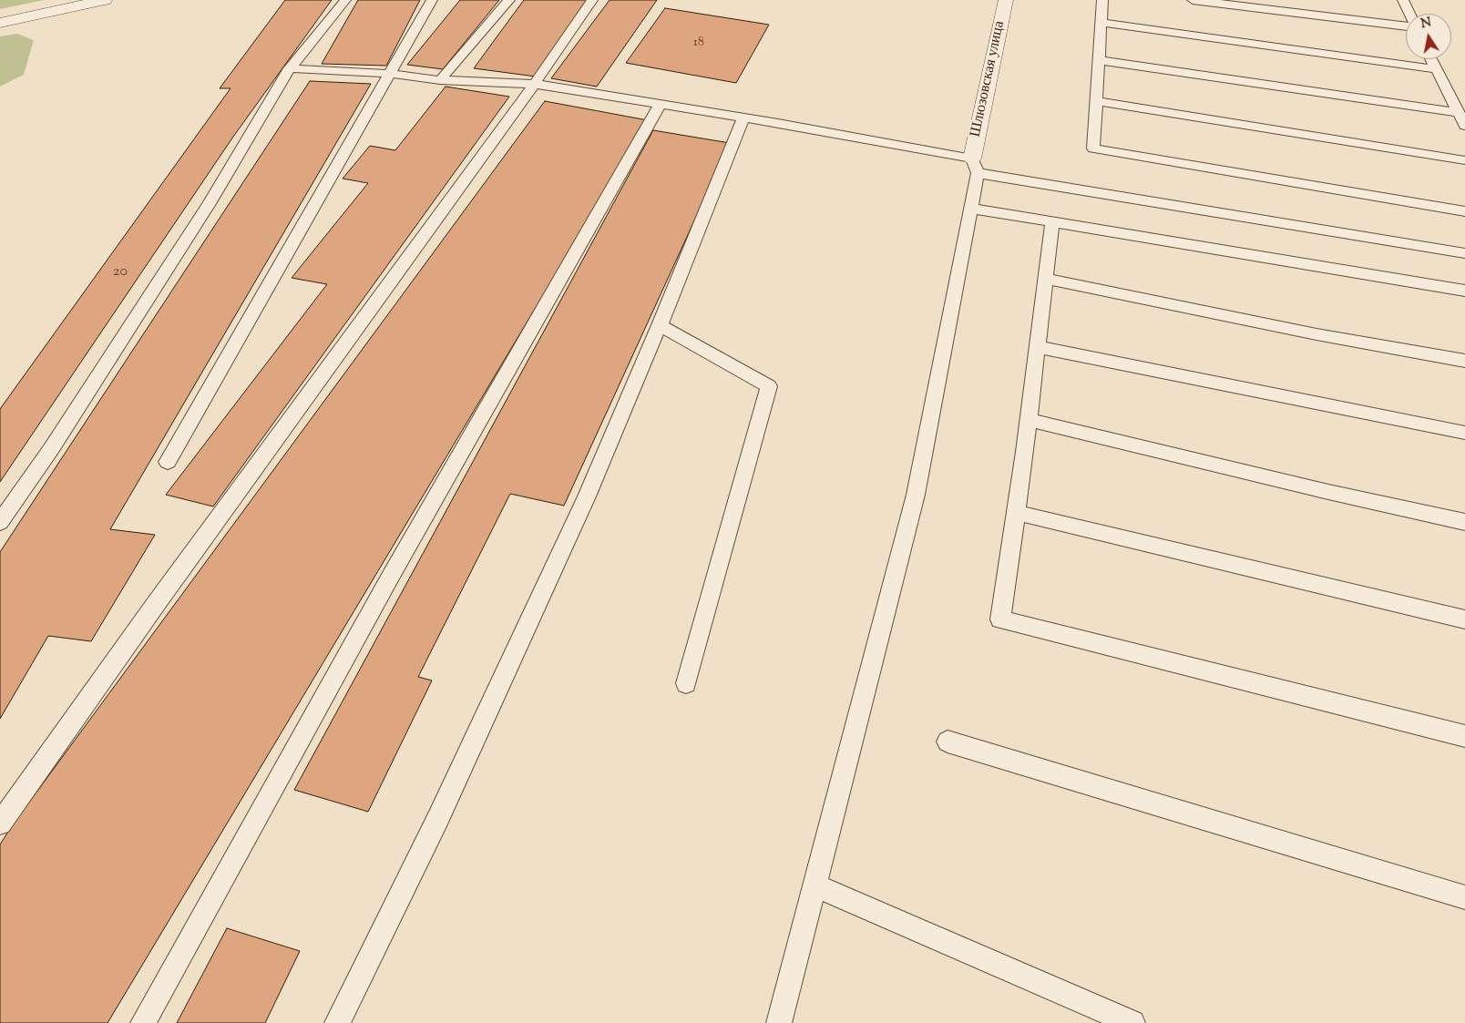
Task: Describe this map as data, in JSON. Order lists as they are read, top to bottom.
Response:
{
  "streets": {
    "street": ["Шлюзовская улица"]
  },
  "house_numbers": ["18", "20"],
  "north": "top"
}
